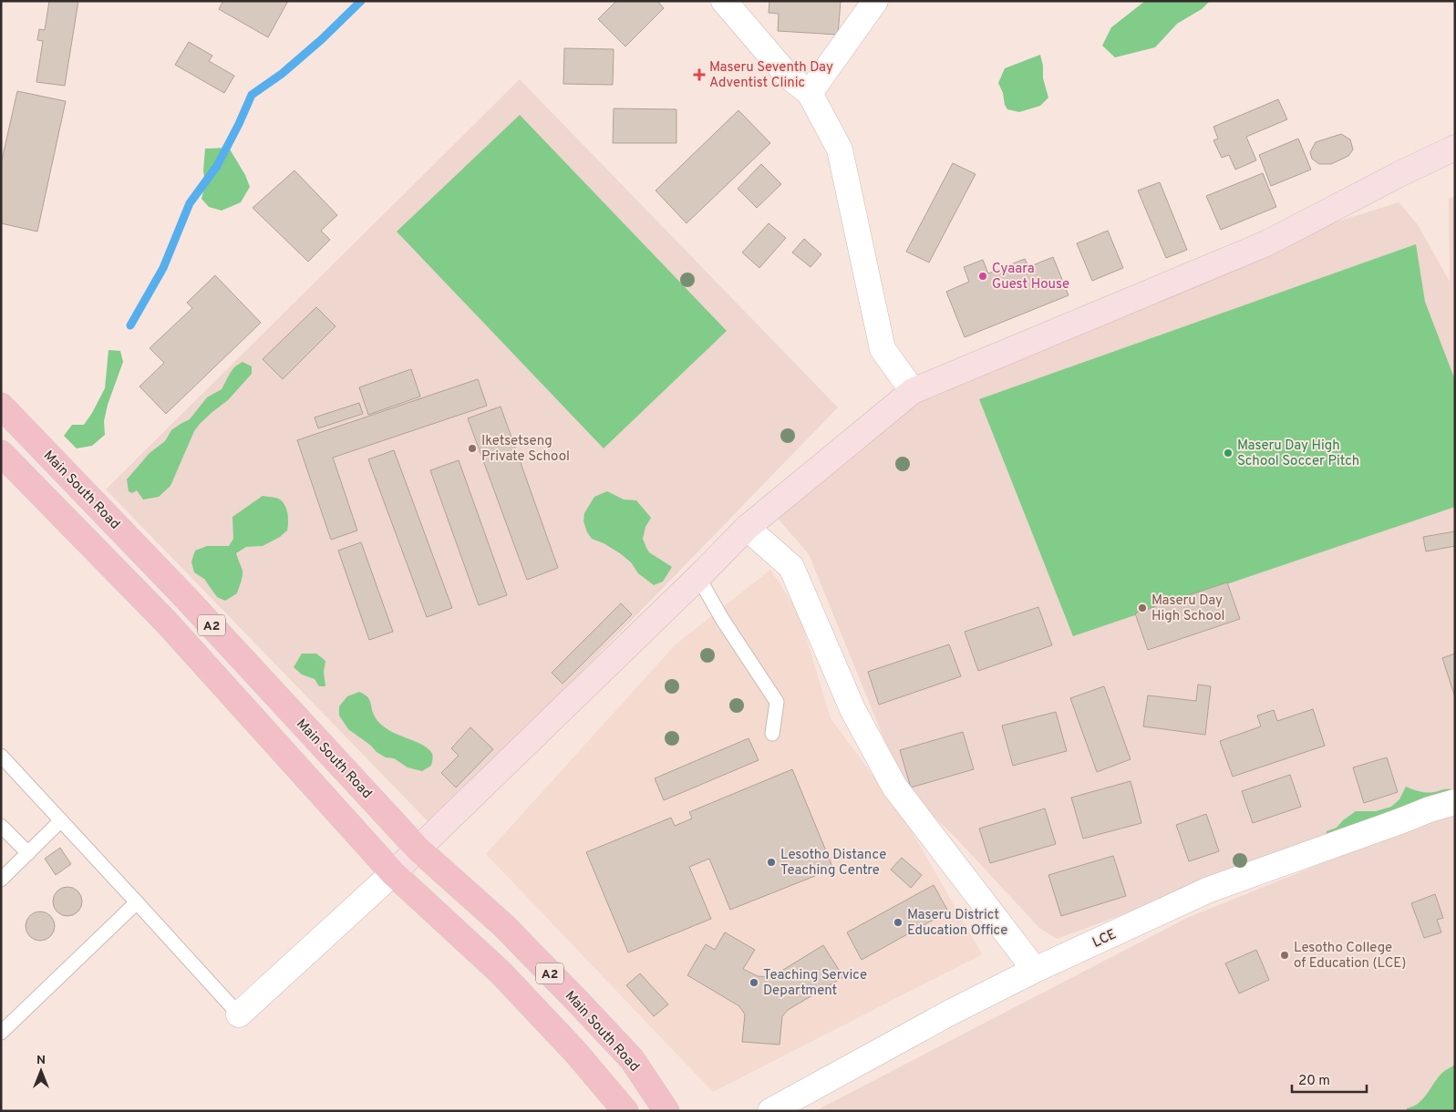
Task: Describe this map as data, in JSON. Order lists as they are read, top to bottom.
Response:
{
  "streets": {
    "main road": ["Main South Road", "A2"],
    "street": ["LCE"]
  },
  "places": {
    "health": ["Maseru Seventh Day Adventist Clinic"],
    "other": [
      "Cyaara Guest House",
      "Iketsetseng Private School",
      "Maseru Day High School Soccer Pitch",
      "Maseru Day High School",
      "Lesotho Distance Teaching Centre",
      "Maseru District Education Office",
      "Lesotho College of Education (LCE)",
      "Teaching Service Department"
    ]
  },
  "scale_bar": "20 m",
  "north": "top"
}
